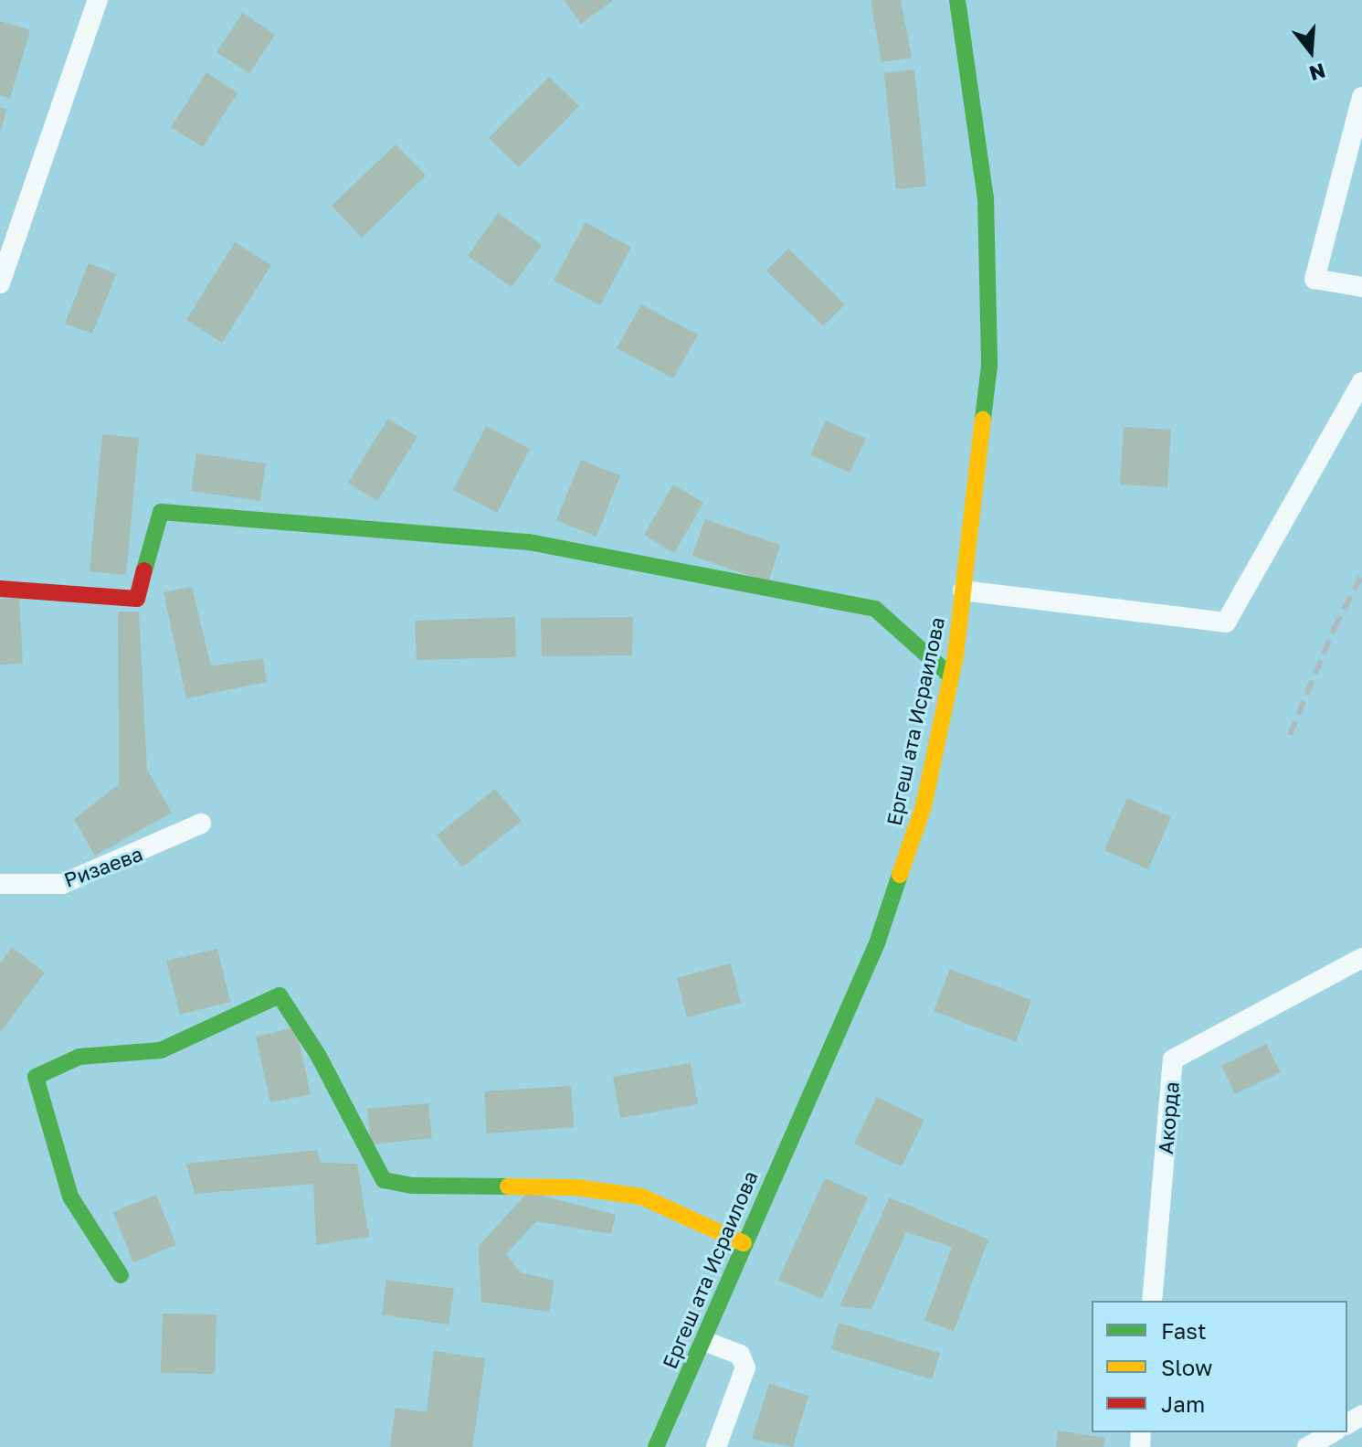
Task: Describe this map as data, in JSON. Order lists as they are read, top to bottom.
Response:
{
  "streets": {
    "street": ["Ергеш ата Исраилова", "Ризаева", "Акорда"]
  },
  "legend": ["Fast", "Slow", "Jam"],
  "north": "bottom"
}
